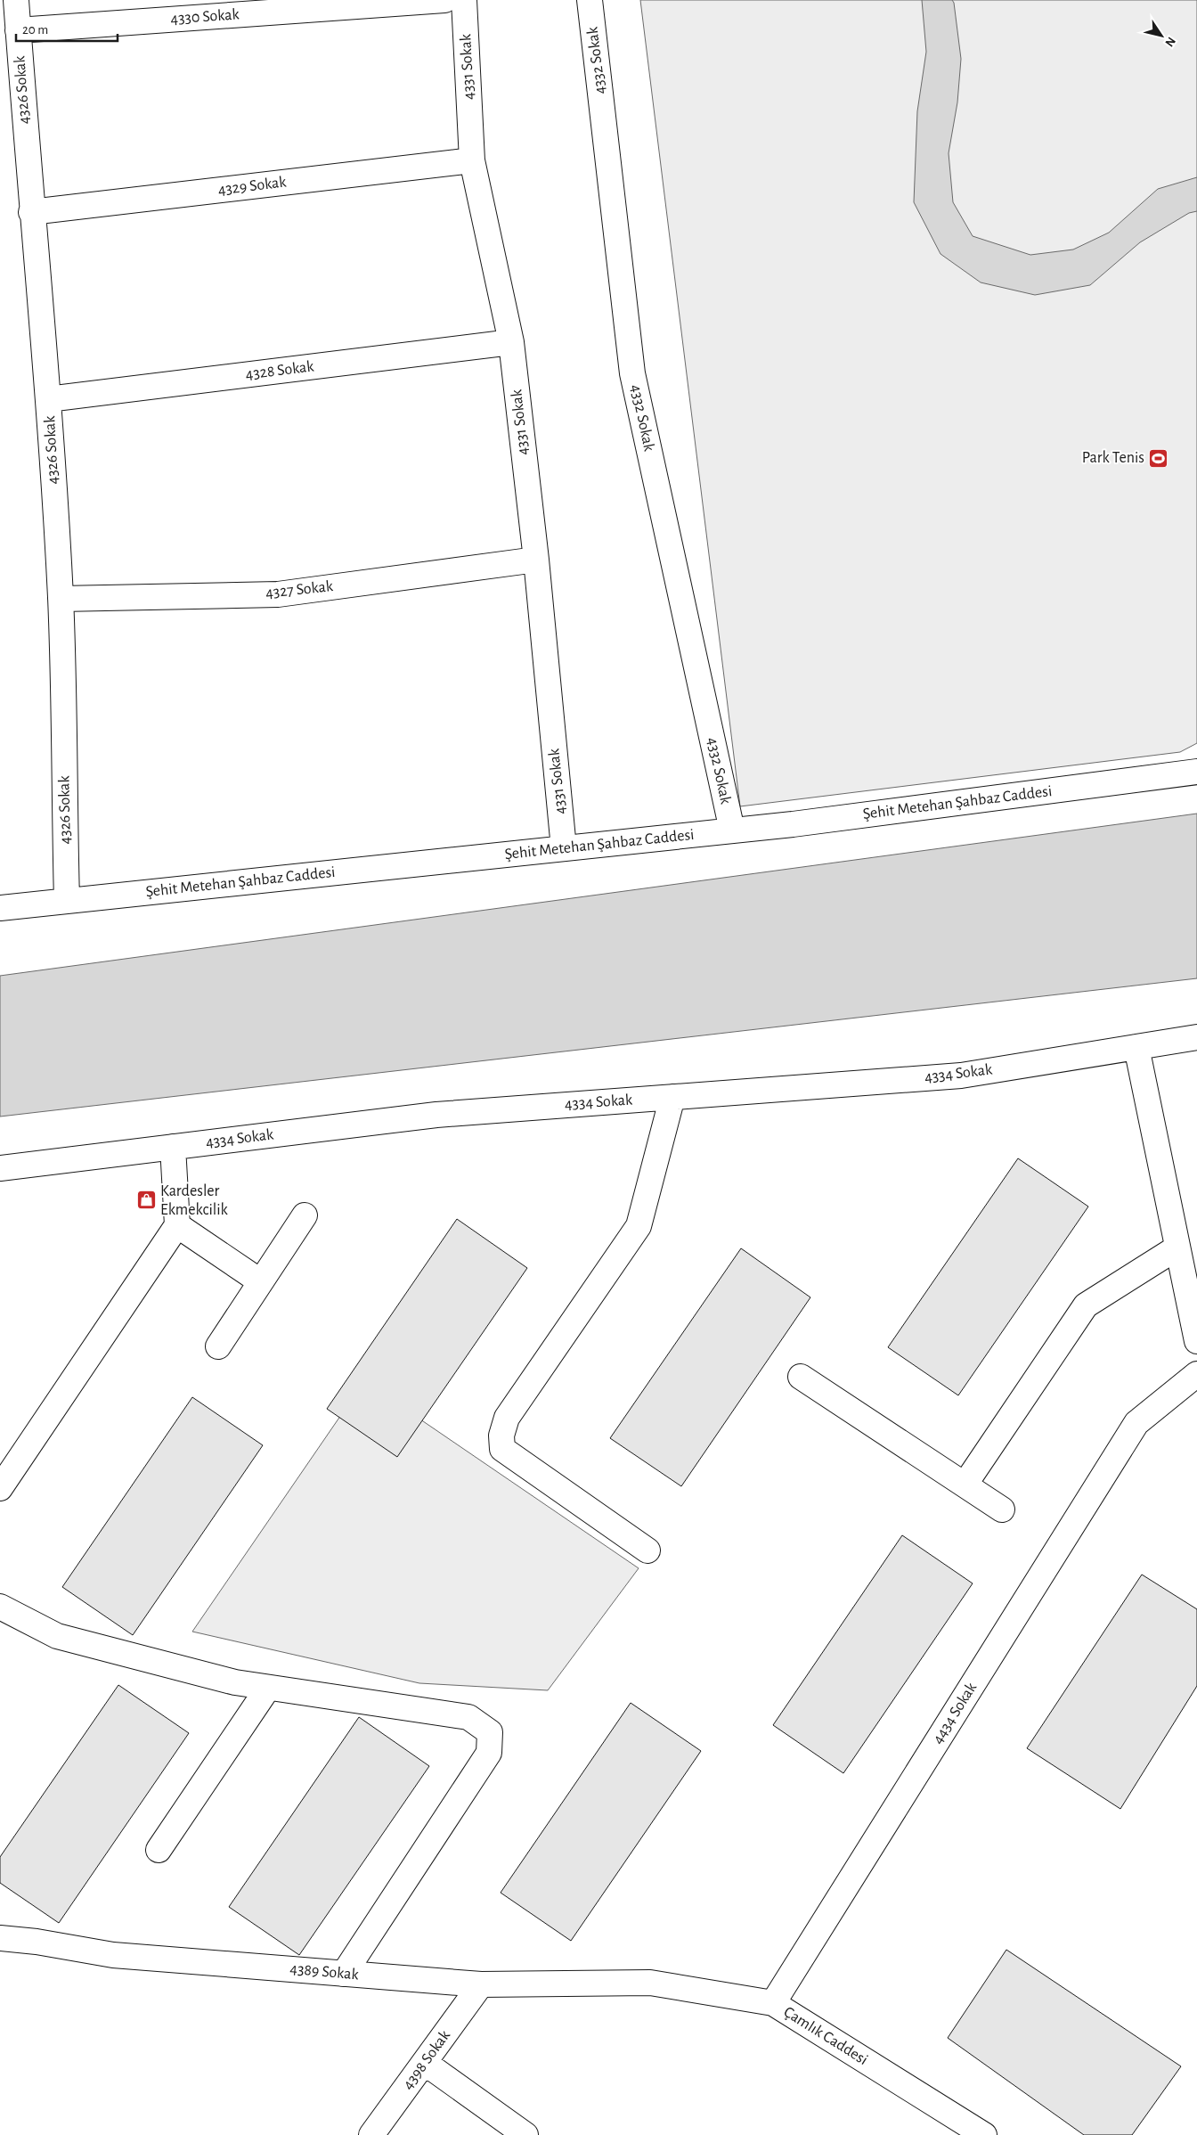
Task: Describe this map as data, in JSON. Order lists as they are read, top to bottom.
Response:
{
  "streets": {
    "street": [
      "4330 Sokak",
      "4332 Sokak",
      "4331 Sokak",
      "4326 Sokak",
      "4329 Sokak",
      "4328 Sokak",
      "4327 Sokak",
      "Şehit Metehan Şahbaz Caddesi",
      "4334 Sokak",
      "4434 Sokak",
      "4389 Sokak",
      "Çamlık Caddesi",
      "4398 Sokak"
    ]
  },
  "crossings": [
    ["4330 Sokak", "4326 Sokak"],
    ["4332 Sokak", "Şehit Metehan Şahbaz Caddesi"],
    ["4331 Sokak", "4329 Sokak"],
    ["4331 Sokak", "4328 Sokak"],
    ["4331 Sokak", "4327 Sokak"],
    ["4331 Sokak", "Şehit Metehan Şahbaz Caddesi"],
    ["4326 Sokak", "4329 Sokak"],
    ["4326 Sokak", "4328 Sokak"],
    ["4326 Sokak", "4327 Sokak"],
    ["4326 Sokak", "Şehit Metehan Şahbaz Caddesi"],
    ["4434 Sokak", "Çamlık Caddesi"],
    ["4389 Sokak", "Çamlık Caddesi"],
    ["4389 Sokak", "4398 Sokak"]
  ],
  "places": {
    "sports": ["Park Tenis"],
    "shop": ["Kardesler Ekmekcilik"]
  },
  "scale_bar": "20 m",
  "north": "bottom right"
}
